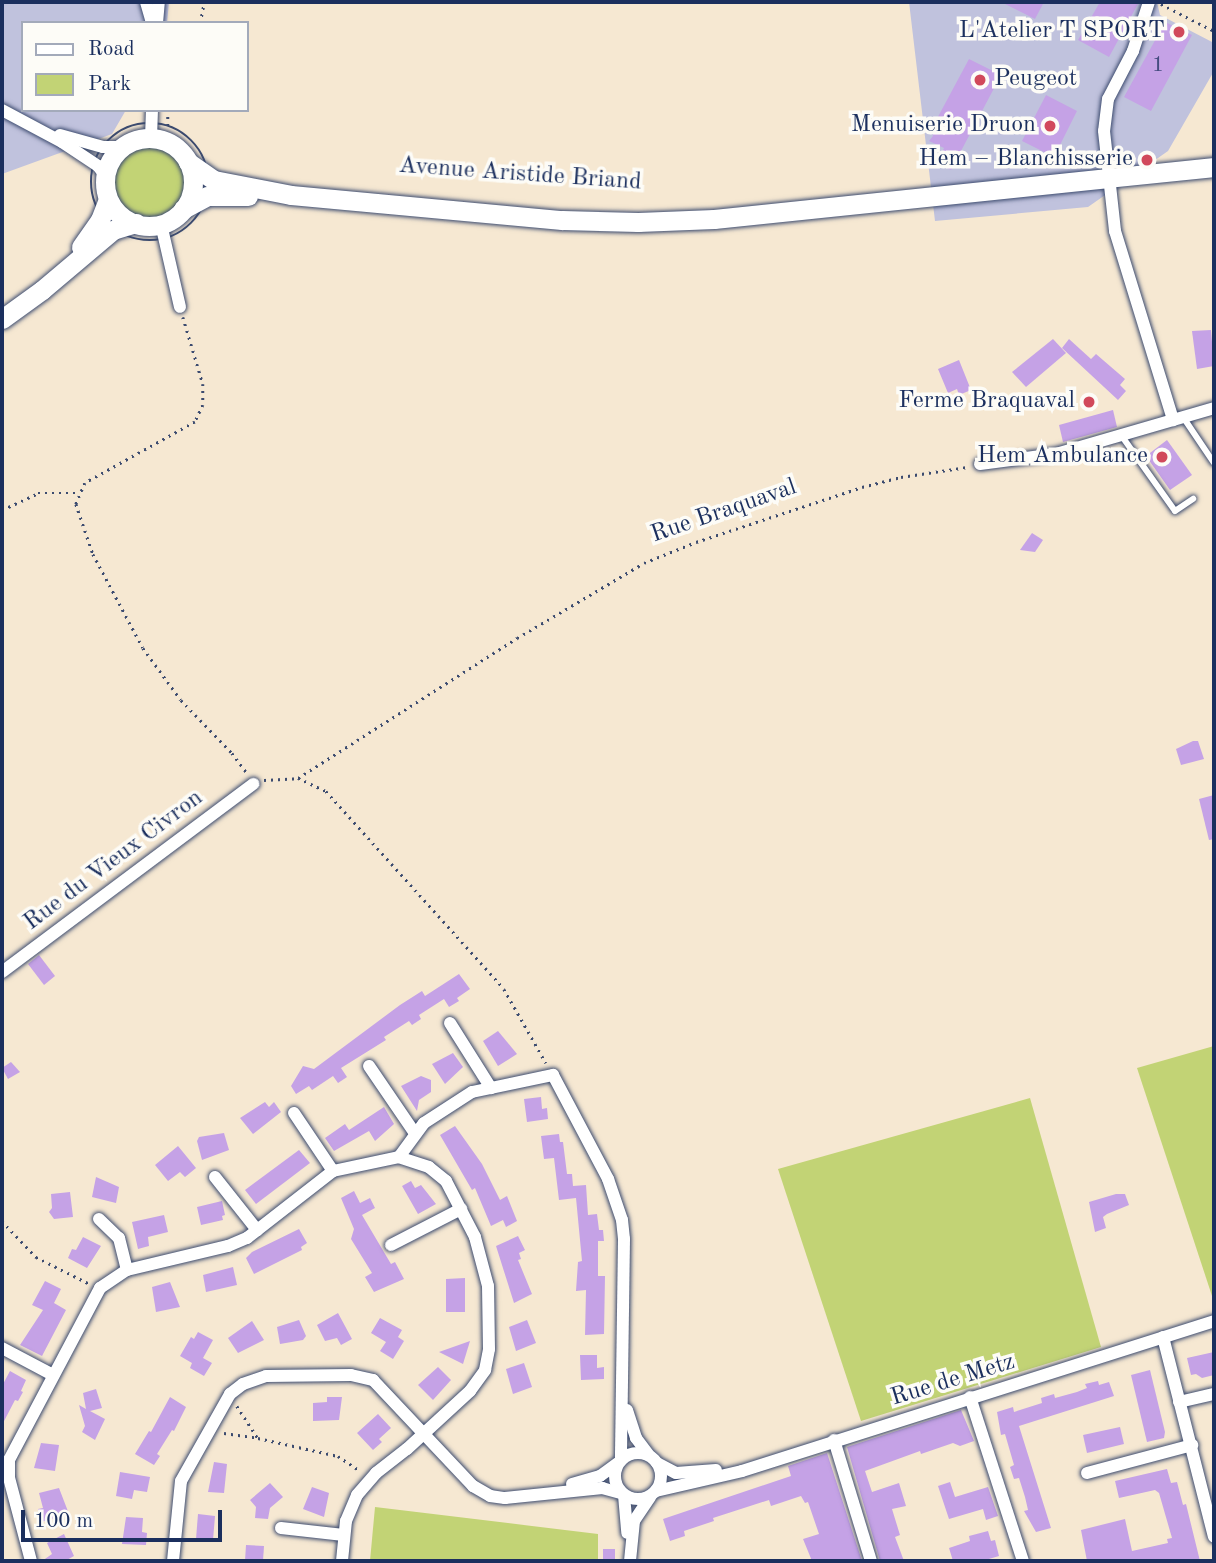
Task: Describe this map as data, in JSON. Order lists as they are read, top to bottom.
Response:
{
  "streets": {
    "main road": ["Avenue Aristide Briand"],
    "street": ["Rue du Vieux Civron", "Rue de Metz"],
    "path": ["Rue Braquaval"]
  },
  "places": [
    "L'Atelier T SPORT",
    "Peugeot",
    "Menuiserie Druon",
    "Hem – Blanchisserie",
    "Ferme Braquaval",
    "Hem Ambulance"
  ],
  "house_numbers": ["1"],
  "legend": ["Road", "Park"],
  "scale_bar": "100 m"
}
